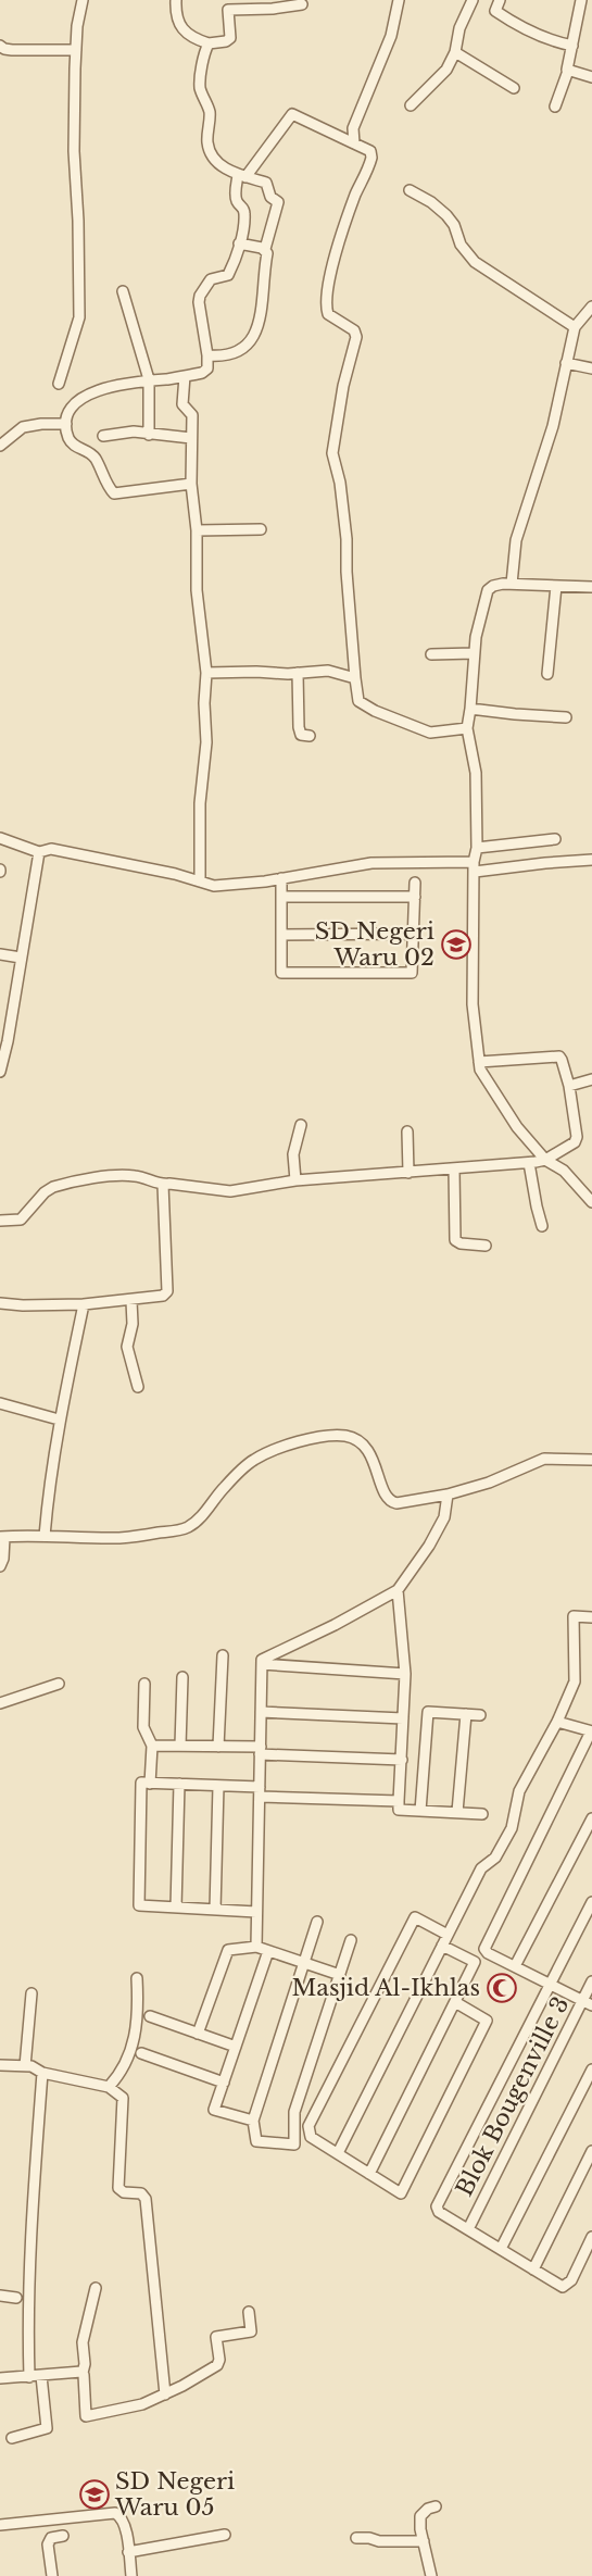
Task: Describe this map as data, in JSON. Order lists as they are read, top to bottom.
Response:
{
  "streets": {
    "street": ["Blok Bougenville 3"]
  },
  "places": {
    "school or university": ["SD Negeri Waru 02", "SD Negeri Waru 05"],
    "mosque": ["Masjid Al-Ikhlas"]
  }
}
